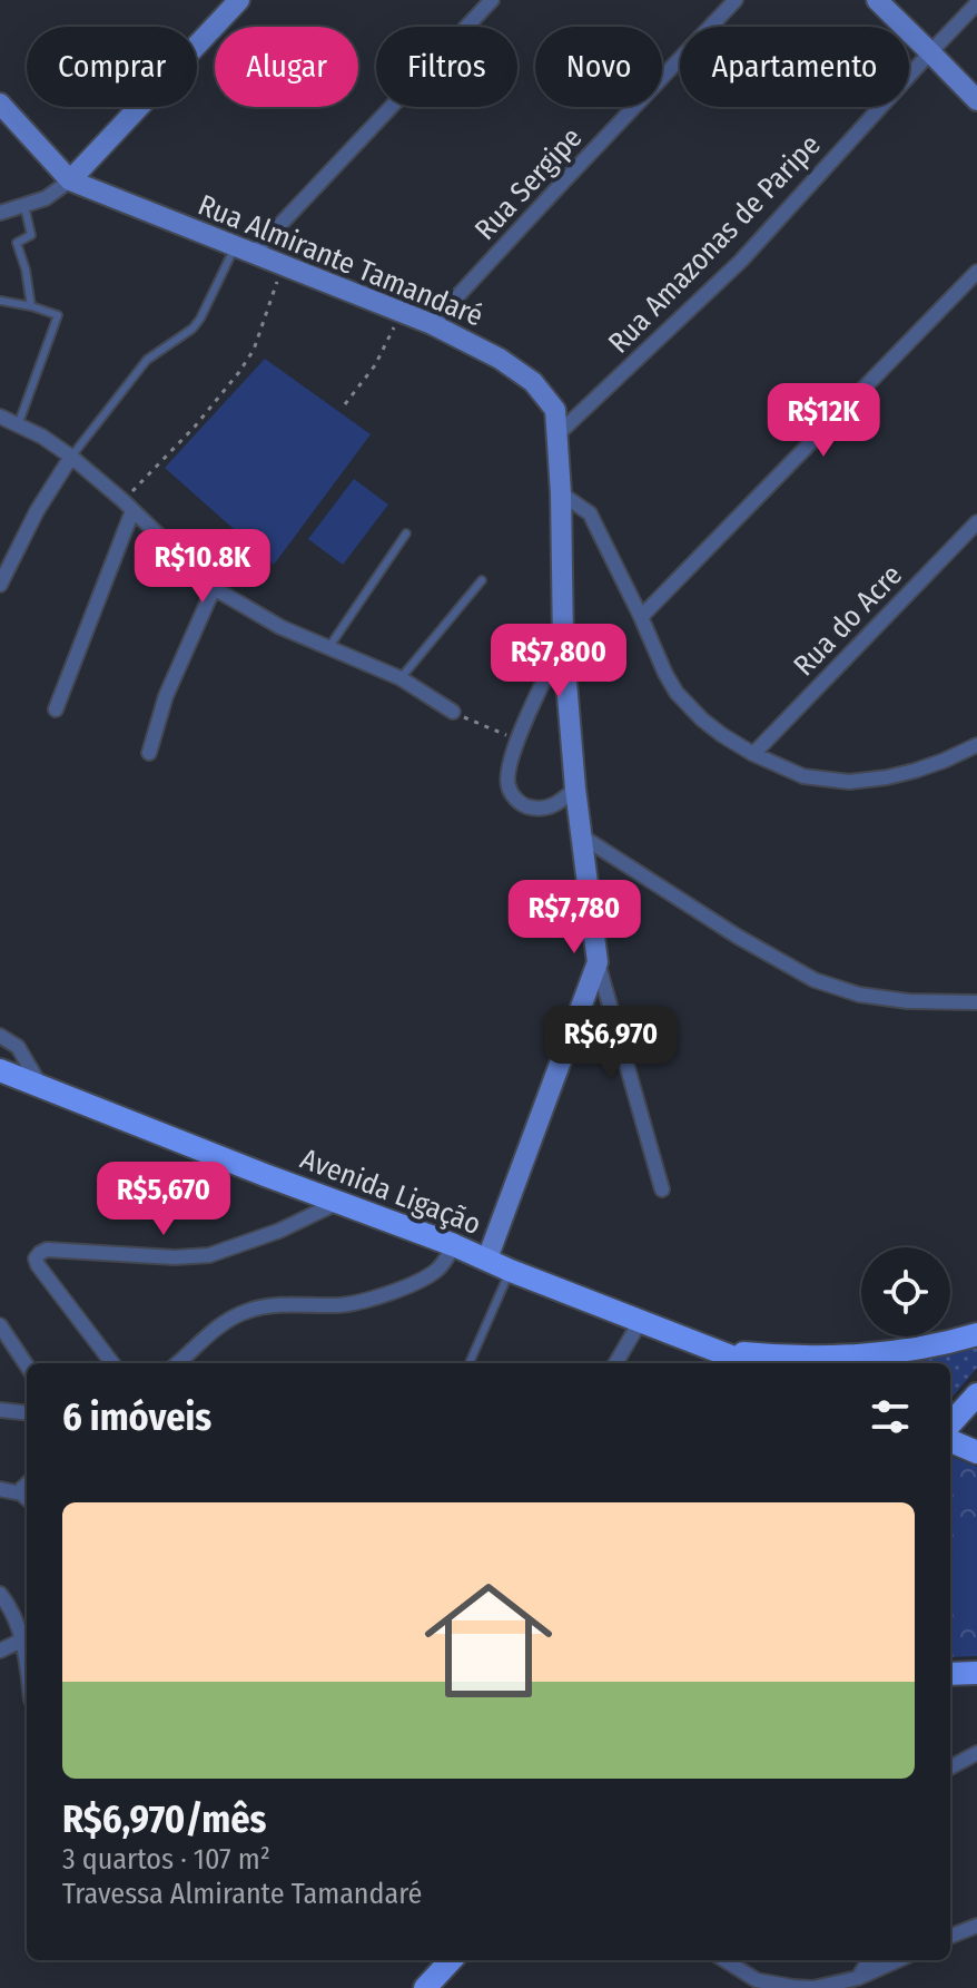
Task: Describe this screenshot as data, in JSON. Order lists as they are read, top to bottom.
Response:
{
  "streets": {
    "main road": ["Rua Almirante Tamandaré", "Avenida Ligação"],
    "street": ["Rua Sergipe", "Rua Amazonas de Paripe", "Rua do Acre"]
  },
  "crossings": [
    ["Rua Sergipe", "Rua Almirante Tamandaré"],
    ["Rua Amazonas de Paripe", "Rua Almirante Tamandaré"],
    ["Rua Almirante Tamandaré", "Avenida Ligação"]
  ],
  "page": {
    "chip": [
      "Comprar",
      "Alugar",
      "Filtros",
      "Novo",
      "Apartamento"
    ],
    "price": [
      "R$12K",
      "R$10.8K",
      "R$7,800",
      "R$7,780",
      "R$6,970",
      "R$5,670"
    ],
    "heading": "6 imóveis",
    "list": [
      {
        "name": "R$6,970/mês",
        "note": "3 quartos · 107 m² · Travessa Almirante Tamandaré"
      }
    ]
  }
}
